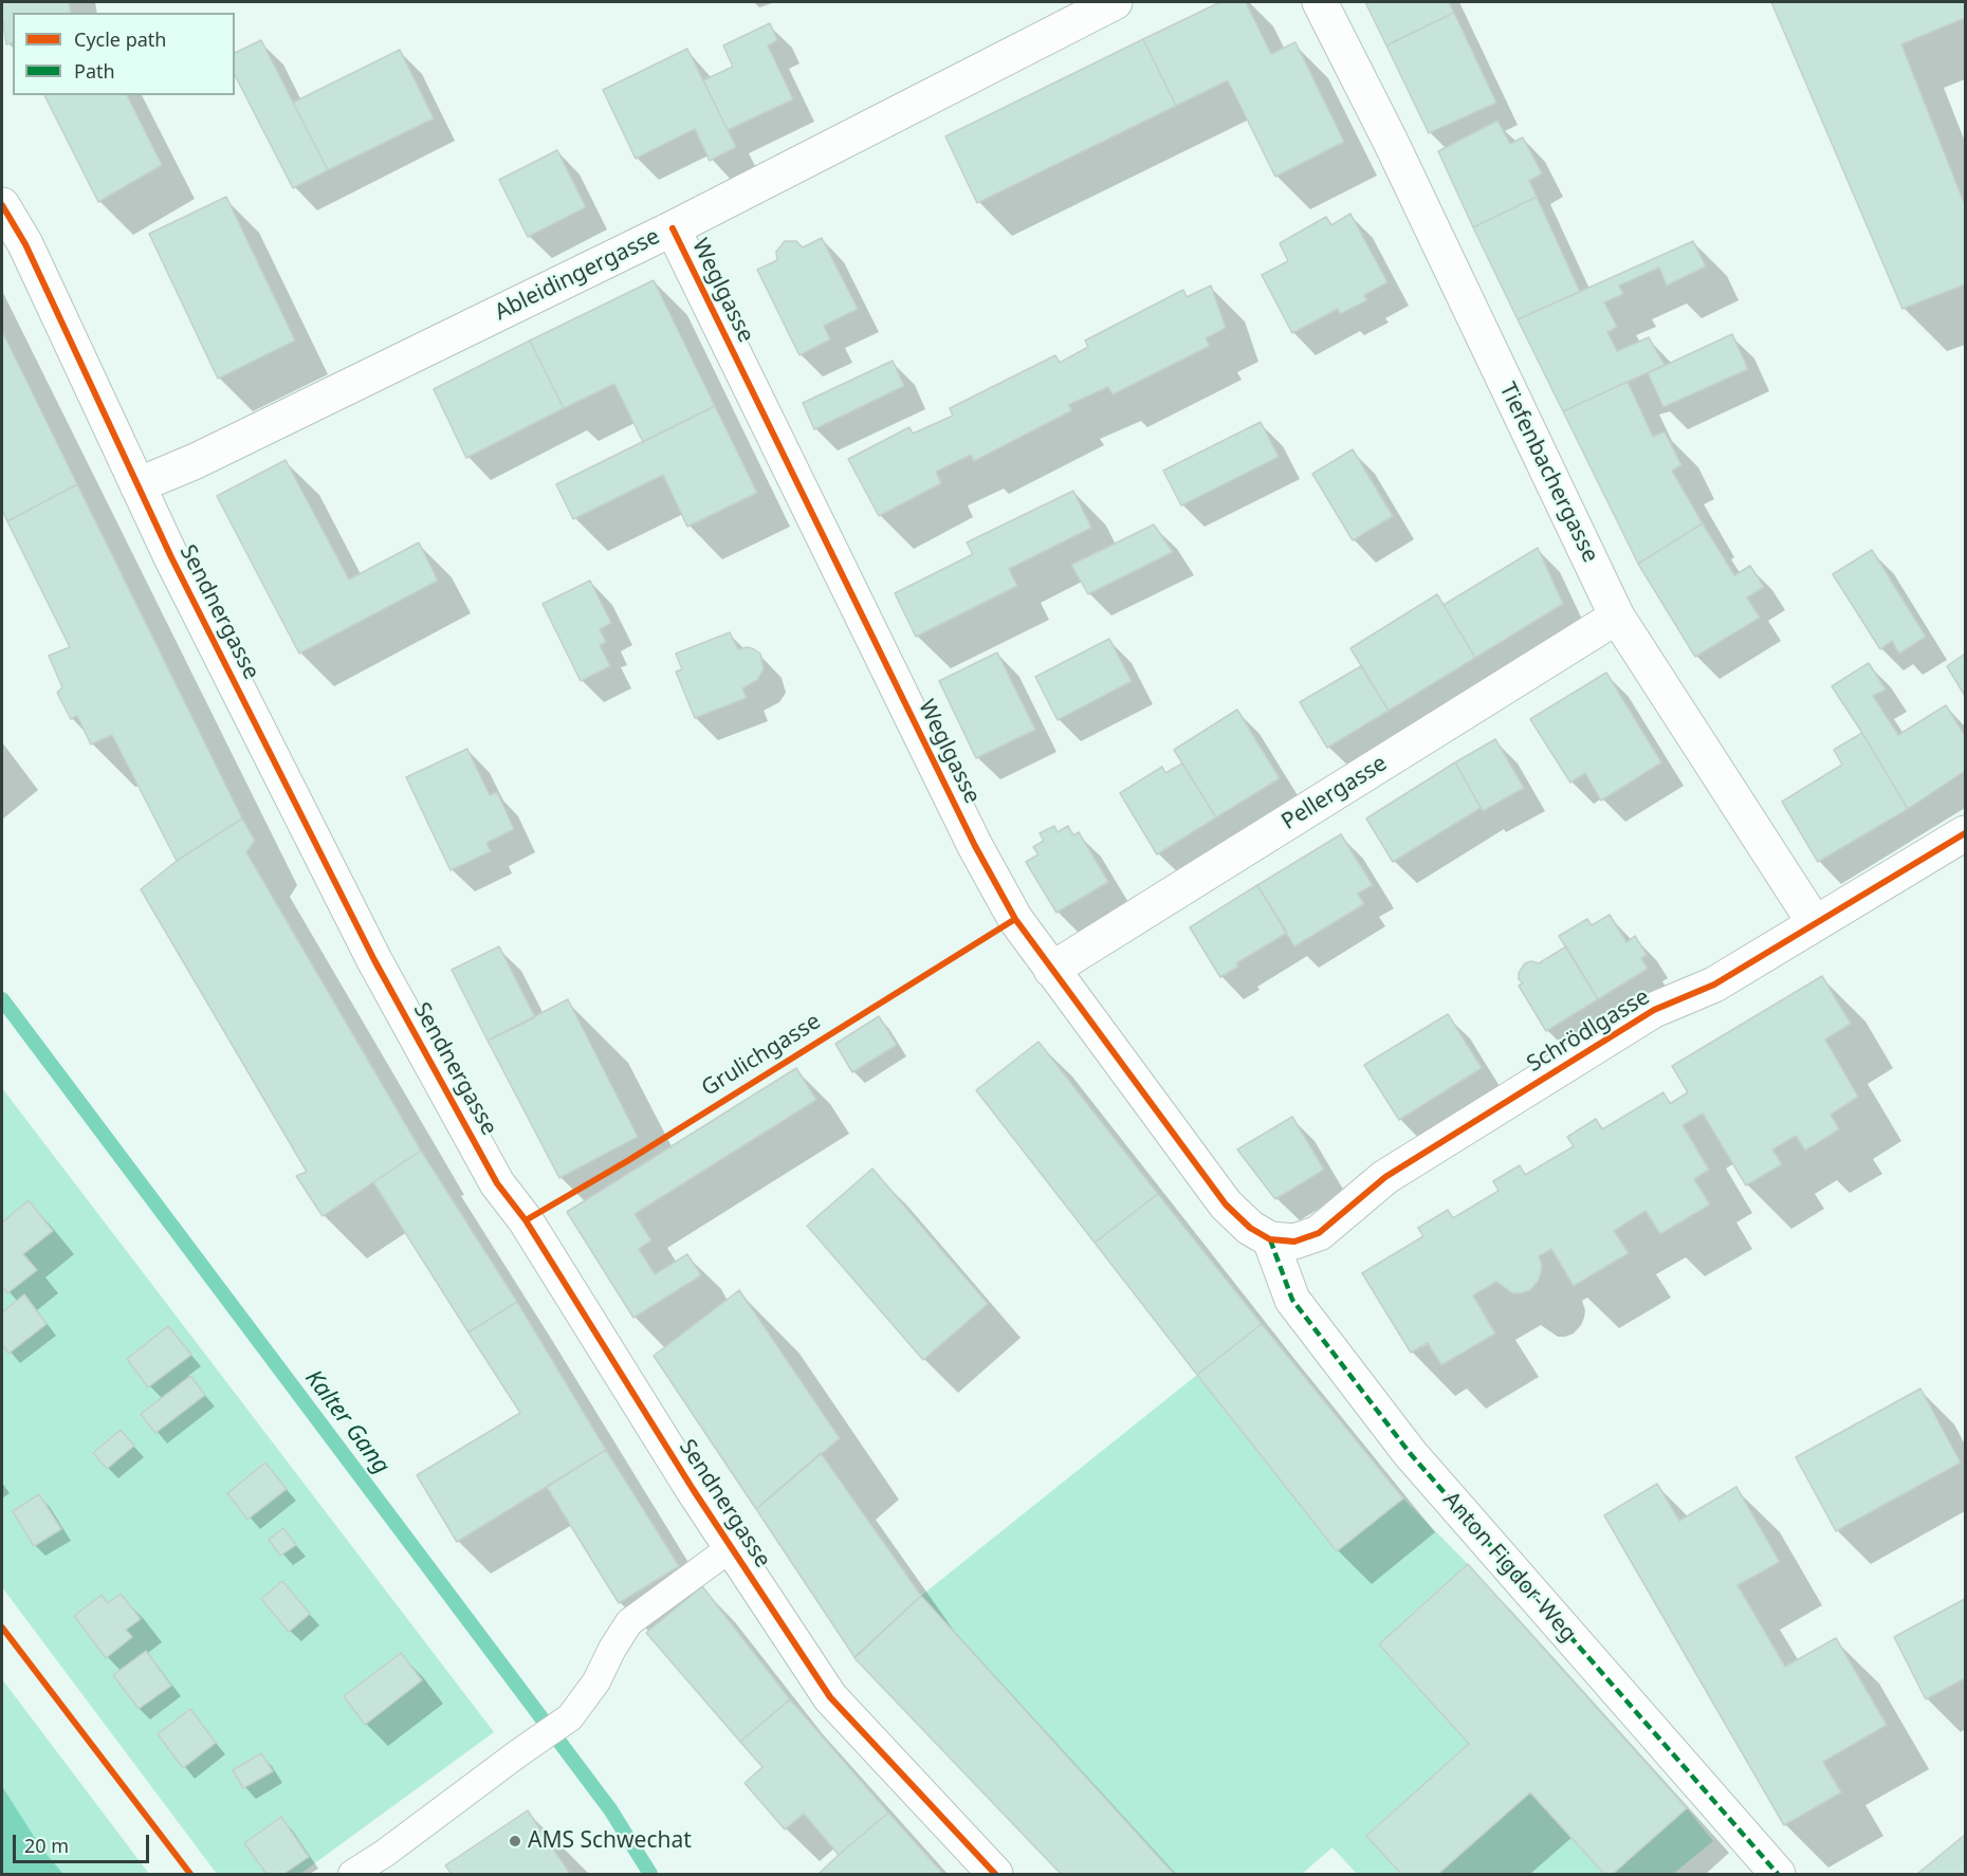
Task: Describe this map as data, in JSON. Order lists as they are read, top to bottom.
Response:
{
  "streets": {
    "street": [
      "Ableidingergasse",
      "Weglgasse",
      "Tiefenbachergasse",
      "Sendnergasse",
      "Pellergasse",
      "Schrödlgasse",
      "Anton Figdor-Weg"
    ],
    "cycle path": ["Grulichgasse"]
  },
  "crossings": [
    ["Ableidingergasse", "Weglgasse"],
    ["Ableidingergasse", "Sendnergasse"],
    ["Weglgasse", "Pellergasse"],
    ["Weglgasse", "Schrödlgasse"],
    ["Weglgasse", "Anton Figdor-Weg"],
    ["Tiefenbachergasse", "Pellergasse"],
    ["Tiefenbachergasse", "Schrödlgasse"],
    ["Schrödlgasse", "Anton Figdor-Weg"]
  ],
  "water": ["Kalter Gang"],
  "places": ["AMS Schwechat"],
  "legend": ["Cycle path", "Path"],
  "scale_bar": "20 m"
}
